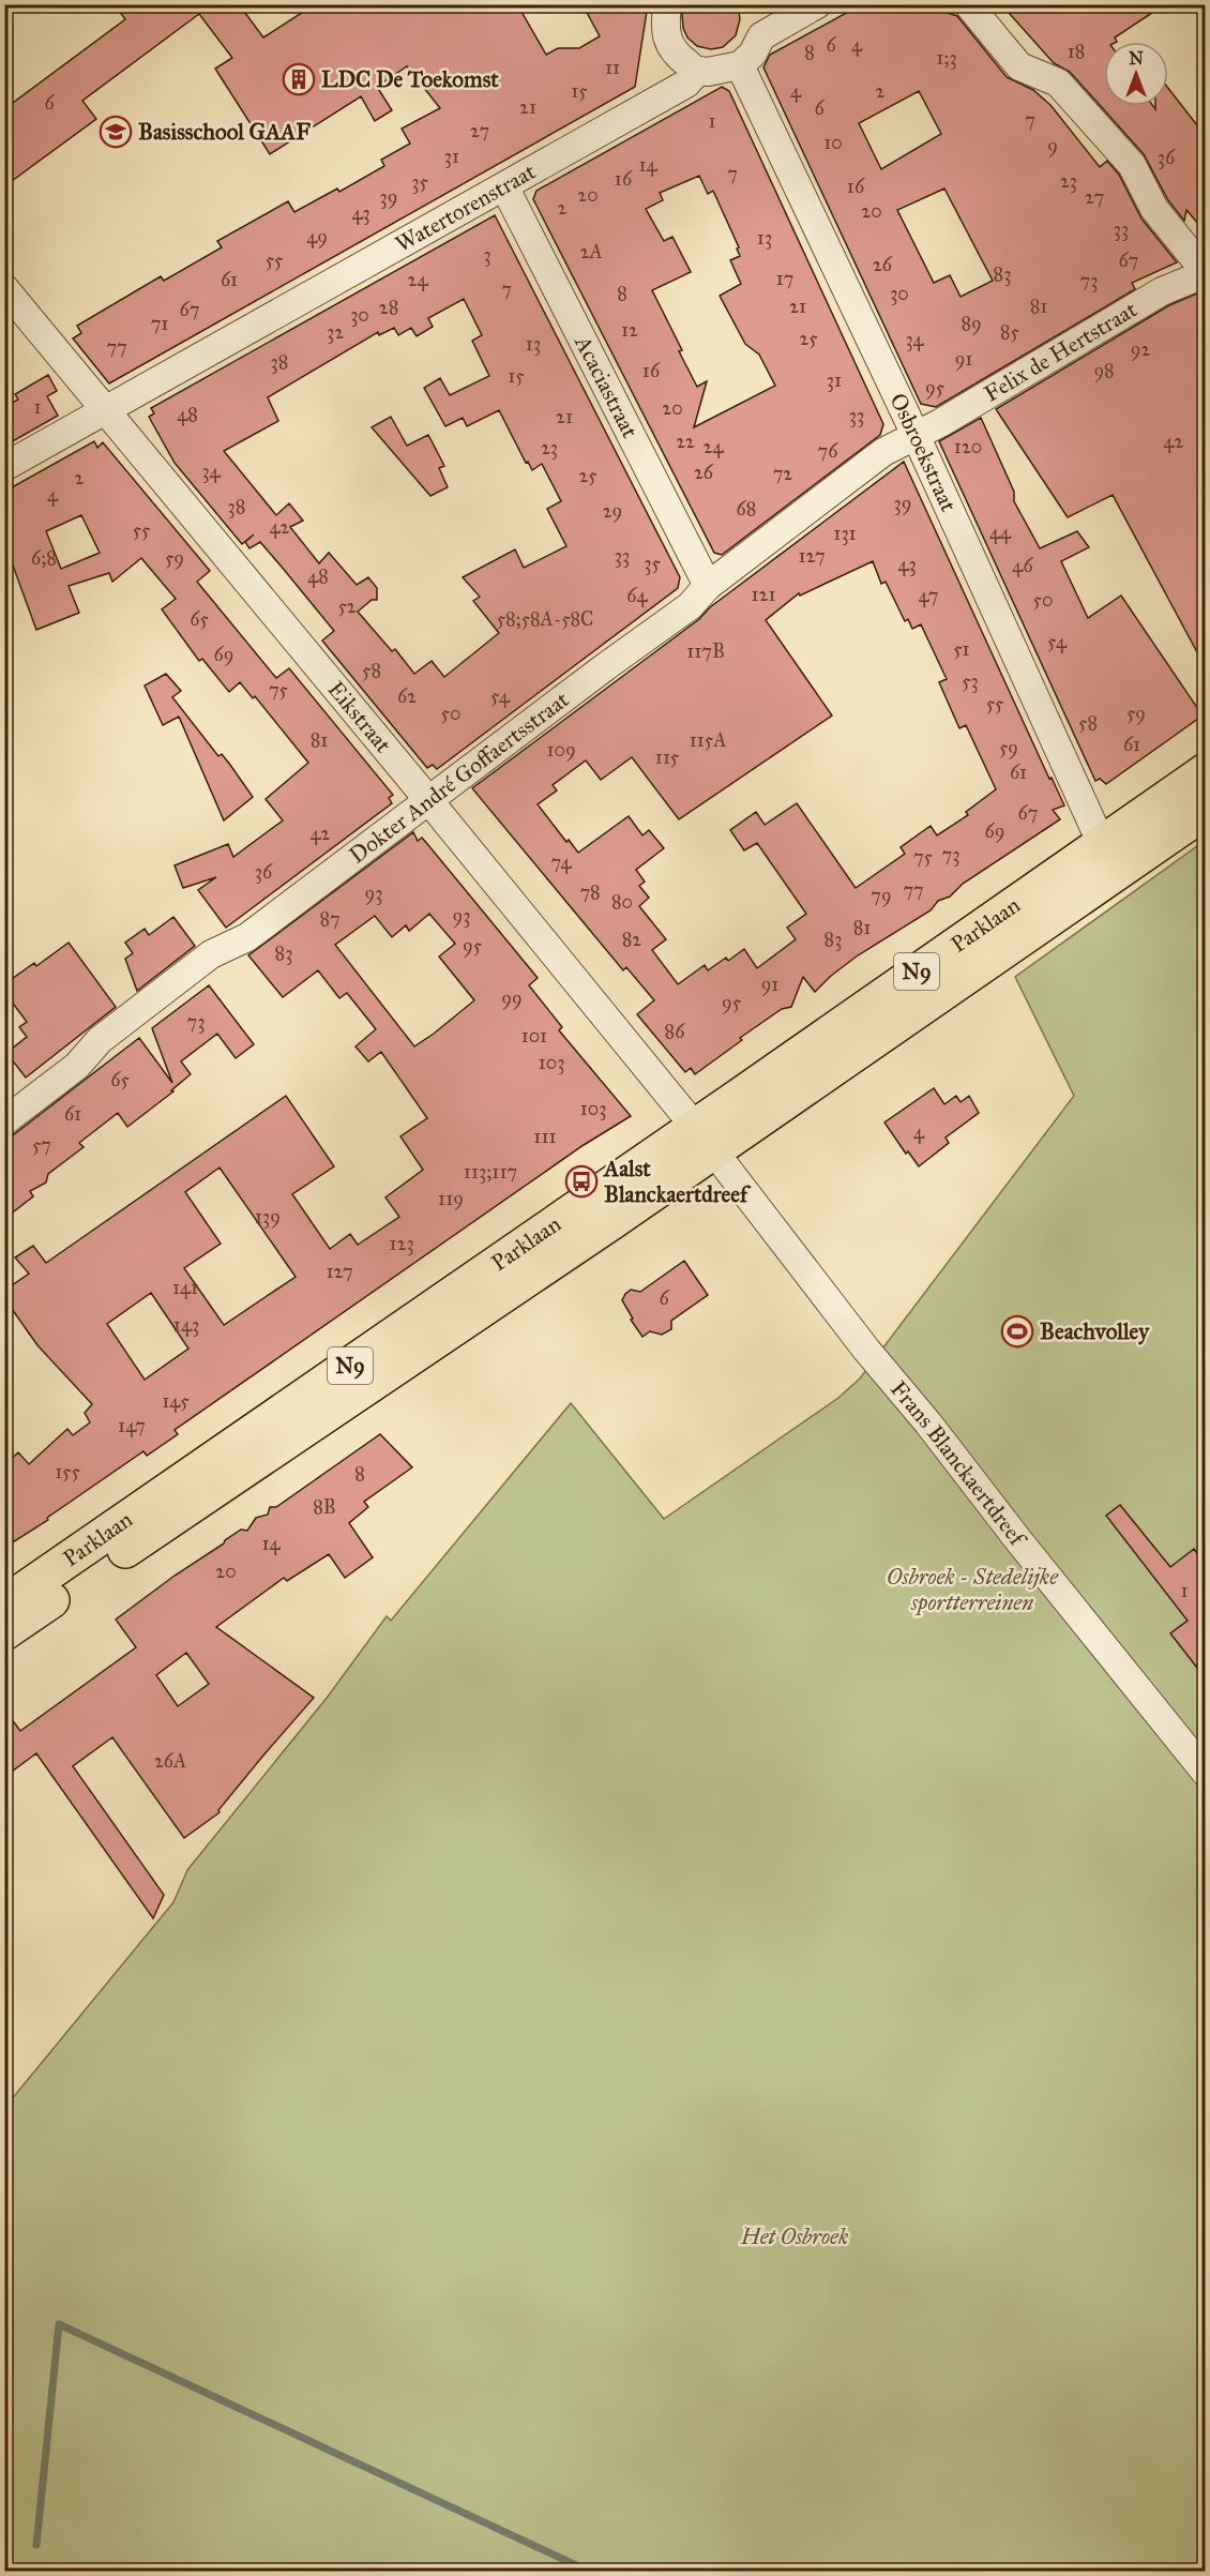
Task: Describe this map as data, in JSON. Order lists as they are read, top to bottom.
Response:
{
  "streets": {
    "main road": ["Parklaan", "N9"],
    "street": [
      "Watertorenstraat",
      "Felix de Hertstraat",
      "Acaciastraat",
      "Osbroekstraat",
      "Eikstraat",
      "Dokter André Goffaertsstraat",
      "Frans Blanckaertdreef"
    ]
  },
  "crossings": [
    ["Watertorenstraat", "Acaciastraat"],
    ["Watertorenstraat", "Osbroekstraat"],
    ["Watertorenstraat", "Eikstraat"],
    ["Felix de Hertstraat", "Osbroekstraat"],
    ["Felix de Hertstraat", "Dokter André Goffaertsstraat"],
    ["Acaciastraat", "Dokter André Goffaertsstraat"],
    ["Osbroekstraat", "Dokter André Goffaertsstraat"],
    ["Osbroekstraat", "Parklaan"],
    ["Eikstraat", "Dokter André Goffaertsstraat"],
    ["Eikstraat", "Parklaan"],
    ["Eikstraat", "Frans Blanckaertdreef"],
    ["Parklaan", "Frans Blanckaertdreef"]
  ],
  "parks": ["Osbroek - Stedelijke sportterreinen", "Het Osbroek"],
  "places": {
    "building": ["LDC De Toekomst"],
    "school or university": ["Basisschool GAAF"],
    "bus stop": ["Aalst Blanckaertdreef"],
    "sports": ["Beachvolley"]
  },
  "house_numbers": [
    "6",
    "4",
    "18",
    "8",
    "1;3",
    "11",
    "15",
    "4",
    "2",
    "6",
    "21",
    "6",
    "7",
    "1",
    "27",
    "10",
    "9",
    "31",
    "36",
    "14",
    "7",
    "16",
    "23",
    "35",
    "16",
    "20",
    "39",
    "27",
    "2",
    "20",
    "43",
    "33",
    "49",
    "13",
    "2A",
    "3",
    "55",
    "67",
    "26",
    "83",
    "17",
    "61",
    "24",
    "73",
    "7",
    "8",
    "30",
    "21",
    "81",
    "28",
    "67",
    "30",
    "71",
    "89",
    "12",
    "32",
    "85",
    "25",
    "34",
    "13",
    "77",
    "92",
    "91",
    "38",
    "16",
    "98",
    "15",
    "31",
    "95",
    "1",
    "20",
    "48",
    "33",
    "21",
    "22",
    "42",
    "24",
    "120",
    "23",
    "76",
    "34",
    "26",
    "72",
    "25",
    "2",
    "4",
    "39",
    "38",
    "68",
    "29",
    "42",
    "55",
    "44",
    "131",
    "33",
    "127",
    "6;8",
    "59",
    "35",
    "43",
    "46",
    "48",
    "121",
    "64",
    "47",
    "50",
    "52",
    "65",
    "58;58A-58C",
    "54",
    "51",
    "117B",
    "69",
    "58",
    "53",
    "75",
    "62",
    "54",
    "55",
    "50",
    "59",
    "58",
    "81",
    "115A",
    "61",
    "59",
    "109",
    "115",
    "61",
    "67",
    "69",
    "42",
    "73",
    "75",
    "74",
    "36",
    "77",
    "78",
    "93",
    "79",
    "80",
    "93",
    "87",
    "81",
    "82",
    "83",
    "95",
    "83",
    "91",
    "99",
    "95",
    "73",
    "86",
    "101",
    "103",
    "65",
    "103",
    "61",
    "4",
    "111",
    "57",
    "113;117",
    "119",
    "139",
    "123",
    "127",
    "141",
    "6",
    "143",
    "145",
    "147",
    "155",
    "8",
    "8B",
    "14",
    "20",
    "1",
    "26A"
  ],
  "north": "top"
}
